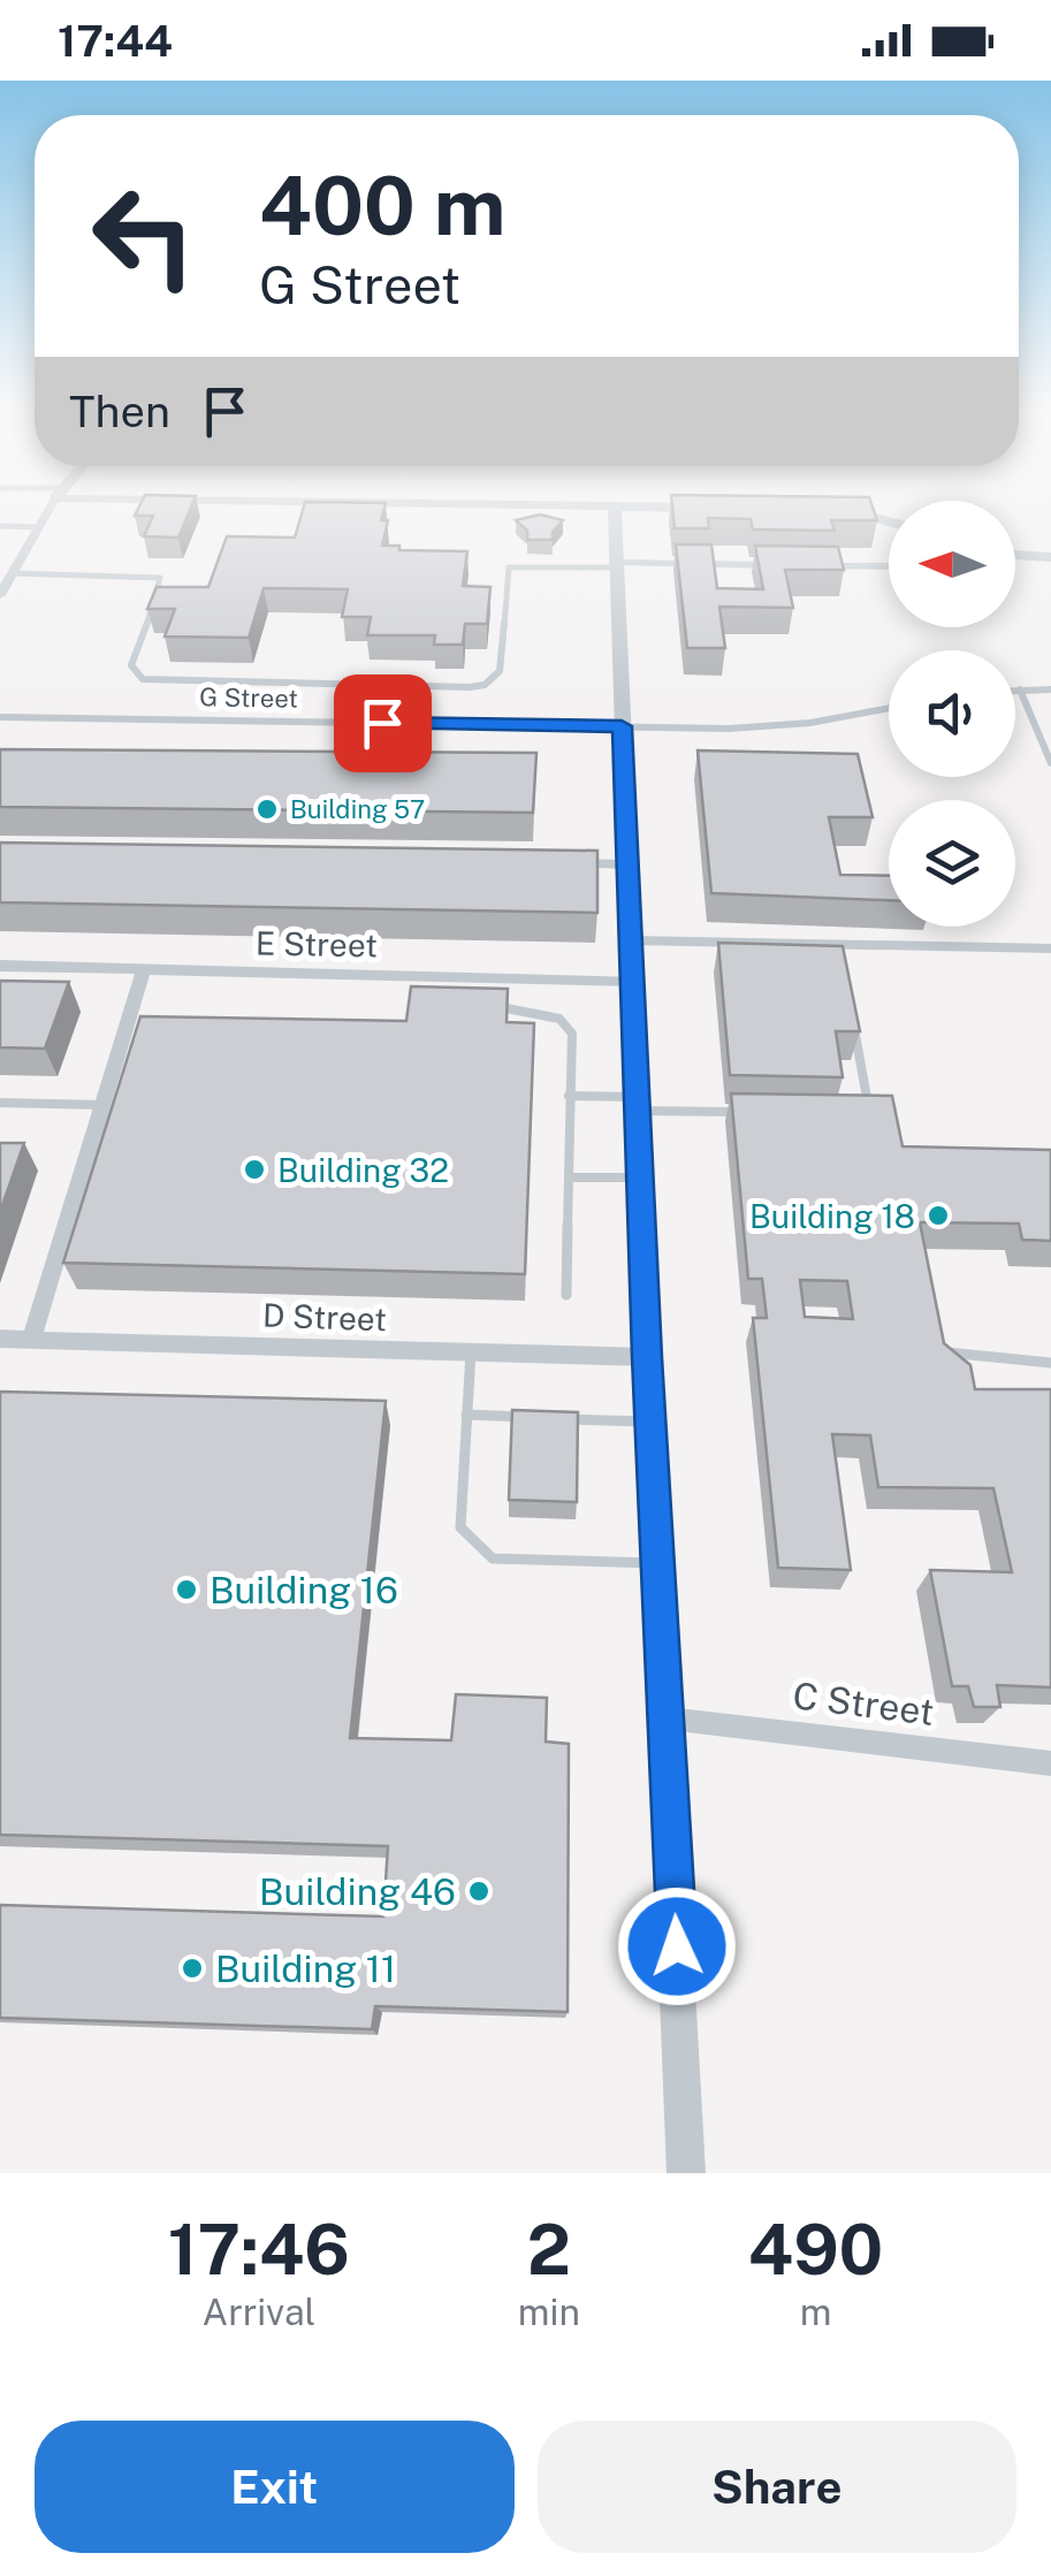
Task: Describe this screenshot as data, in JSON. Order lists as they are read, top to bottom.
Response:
{
  "streets": {
    "street": [
      "G Street",
      "E Street",
      "D Street",
      "C Street"
    ]
  },
  "places": [
    "Building 57",
    "Building 32",
    "Building 18",
    "Building 16",
    "Building 46",
    "Building 11"
  ],
  "north": "left",
  "page": {
    "status": "17:44",
    "turn": ["400 m", "G Street"],
    "then": "Then",
    "eta": [
      "17:46",
      "Arrival",
      "2",
      "min",
      "490",
      "m"
    ],
    "buttons": ["Exit", "Share"]
  }
}
